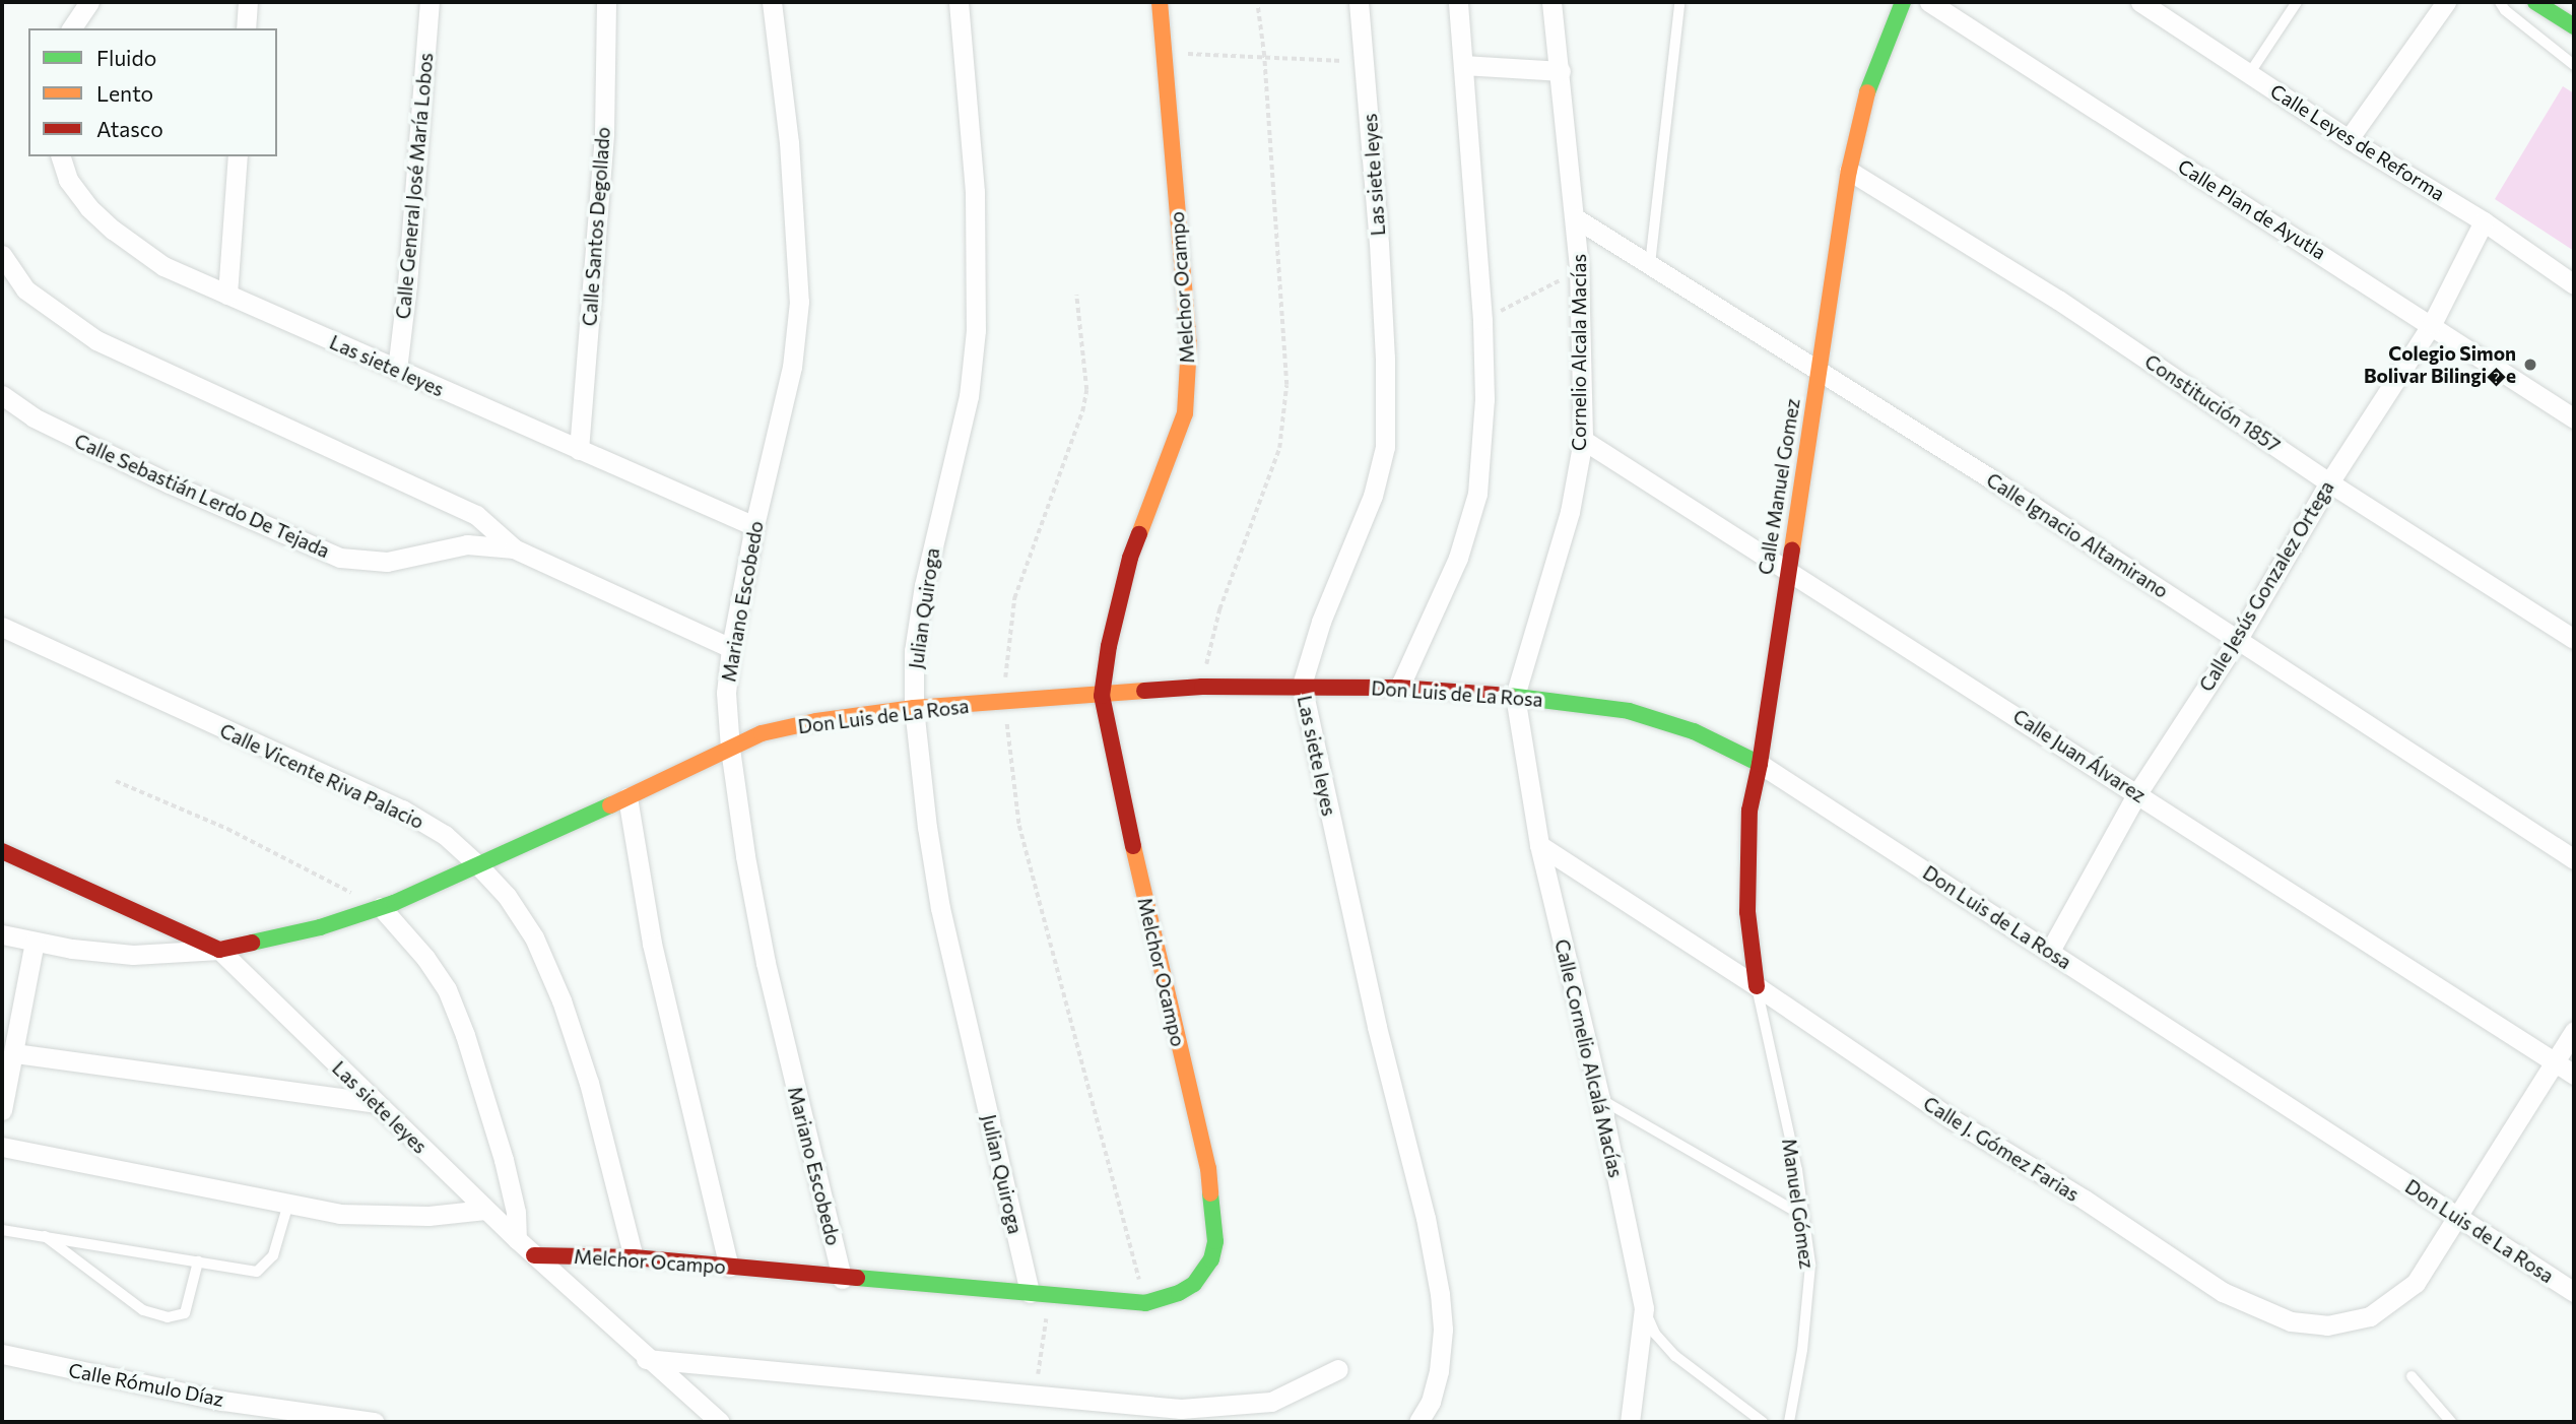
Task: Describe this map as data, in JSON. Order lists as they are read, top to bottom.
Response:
{
  "streets": {
    "main road": [
      "Las siete leyes",
      "Melchor Ocampo",
      "Calle Manuel Gomez",
      "Don Luis de La Rosa"
    ],
    "street": [
      "Calle Leyes de Reforma",
      "Calle General José María Lobos",
      "Calle Plan de Ayutla",
      "Calle Santos Degollado",
      "Cornelio Alcala Macías",
      "Constitución 1857",
      "Calle Sebastián Lerdo De Tejada",
      "Calle Ignacio Altamirano",
      "Calle Jesús Gonzalez Ortega",
      "Mariano Escobedo",
      "Julian Quiroga",
      "Calle Juan Álvarez",
      "Calle Vicente Riva Palacio",
      "Calle Cornelio Alcalá Macías",
      "Calle J. Gómez Farias",
      "Calle Rómulo Díaz"
    ],
    "lane": ["Manuel Gómez"]
  },
  "crossings": [
    ["Calle Leyes de Reforma", "Calle Jesús Gonzalez Ortega"],
    ["Las siete leyes", "Calle General José María Lobos"],
    ["Las siete leyes", "Calle Santos Degollado"],
    ["Las siete leyes", "Melchor Ocampo"],
    ["Las siete leyes", "Mariano Escobedo"],
    ["Las siete leyes", "Don Luis de La Rosa"],
    ["Calle Plan de Ayutla", "Calle Jesús Gonzalez Ortega"],
    ["Melchor Ocampo", "Mariano Escobedo"],
    ["Melchor Ocampo", "Julian Quiroga"],
    ["Melchor Ocampo", "Don Luis de La Rosa"],
    ["Melchor Ocampo", "Calle Vicente Riva Palacio"],
    ["Cornelio Alcala Macías", "Calle Ignacio Altamirano"],
    ["Cornelio Alcala Macías", "Don Luis de La Rosa"],
    ["Cornelio Alcala Macías", "Calle Juan Álvarez"],
    ["Cornelio Alcala Macías", "Calle Cornelio Alcalá Macías"],
    ["Constitución 1857", "Calle Manuel Gomez"],
    ["Constitución 1857", "Calle Jesús Gonzalez Ortega"],
    ["Calle Manuel Gomez", "Calle Ignacio Altamirano"],
    ["Calle Manuel Gomez", "Don Luis de La Rosa"],
    ["Calle Manuel Gomez", "Calle Juan Álvarez"],
    ["Calle Manuel Gomez", "Calle J. Gómez Farias"],
    ["Calle Manuel Gomez", "Manuel Gómez"],
    ["Calle Sebastián Lerdo De Tejada", "Mariano Escobedo"],
    ["Calle Ignacio Altamirano", "Calle Jesús Gonzalez Ortega"],
    ["Calle Jesús Gonzalez Ortega", "Don Luis de La Rosa"],
    ["Calle Jesús Gonzalez Ortega", "Calle Juan Álvarez"],
    ["Mariano Escobedo", "Don Luis de La Rosa"],
    ["Julian Quiroga", "Don Luis de La Rosa"],
    ["Don Luis de La Rosa", "Calle Vicente Riva Palacio"],
    ["Don Luis de La Rosa", "Calle Cornelio Alcalá Macías"],
    ["Don Luis de La Rosa", "Calle J. Gómez Farias"],
    ["Calle Juan Álvarez", "Calle J. Gómez Farias"],
    ["Calle Cornelio Alcalá Macías", "Calle J. Gómez Farias"],
    ["Calle J. Gómez Farias", "Manuel Gómez"]
  ],
  "places": ["Colegio Simon Bolivar Bilingi�e"],
  "legend": ["Fluido", "Lento", "Atasco"]
}
